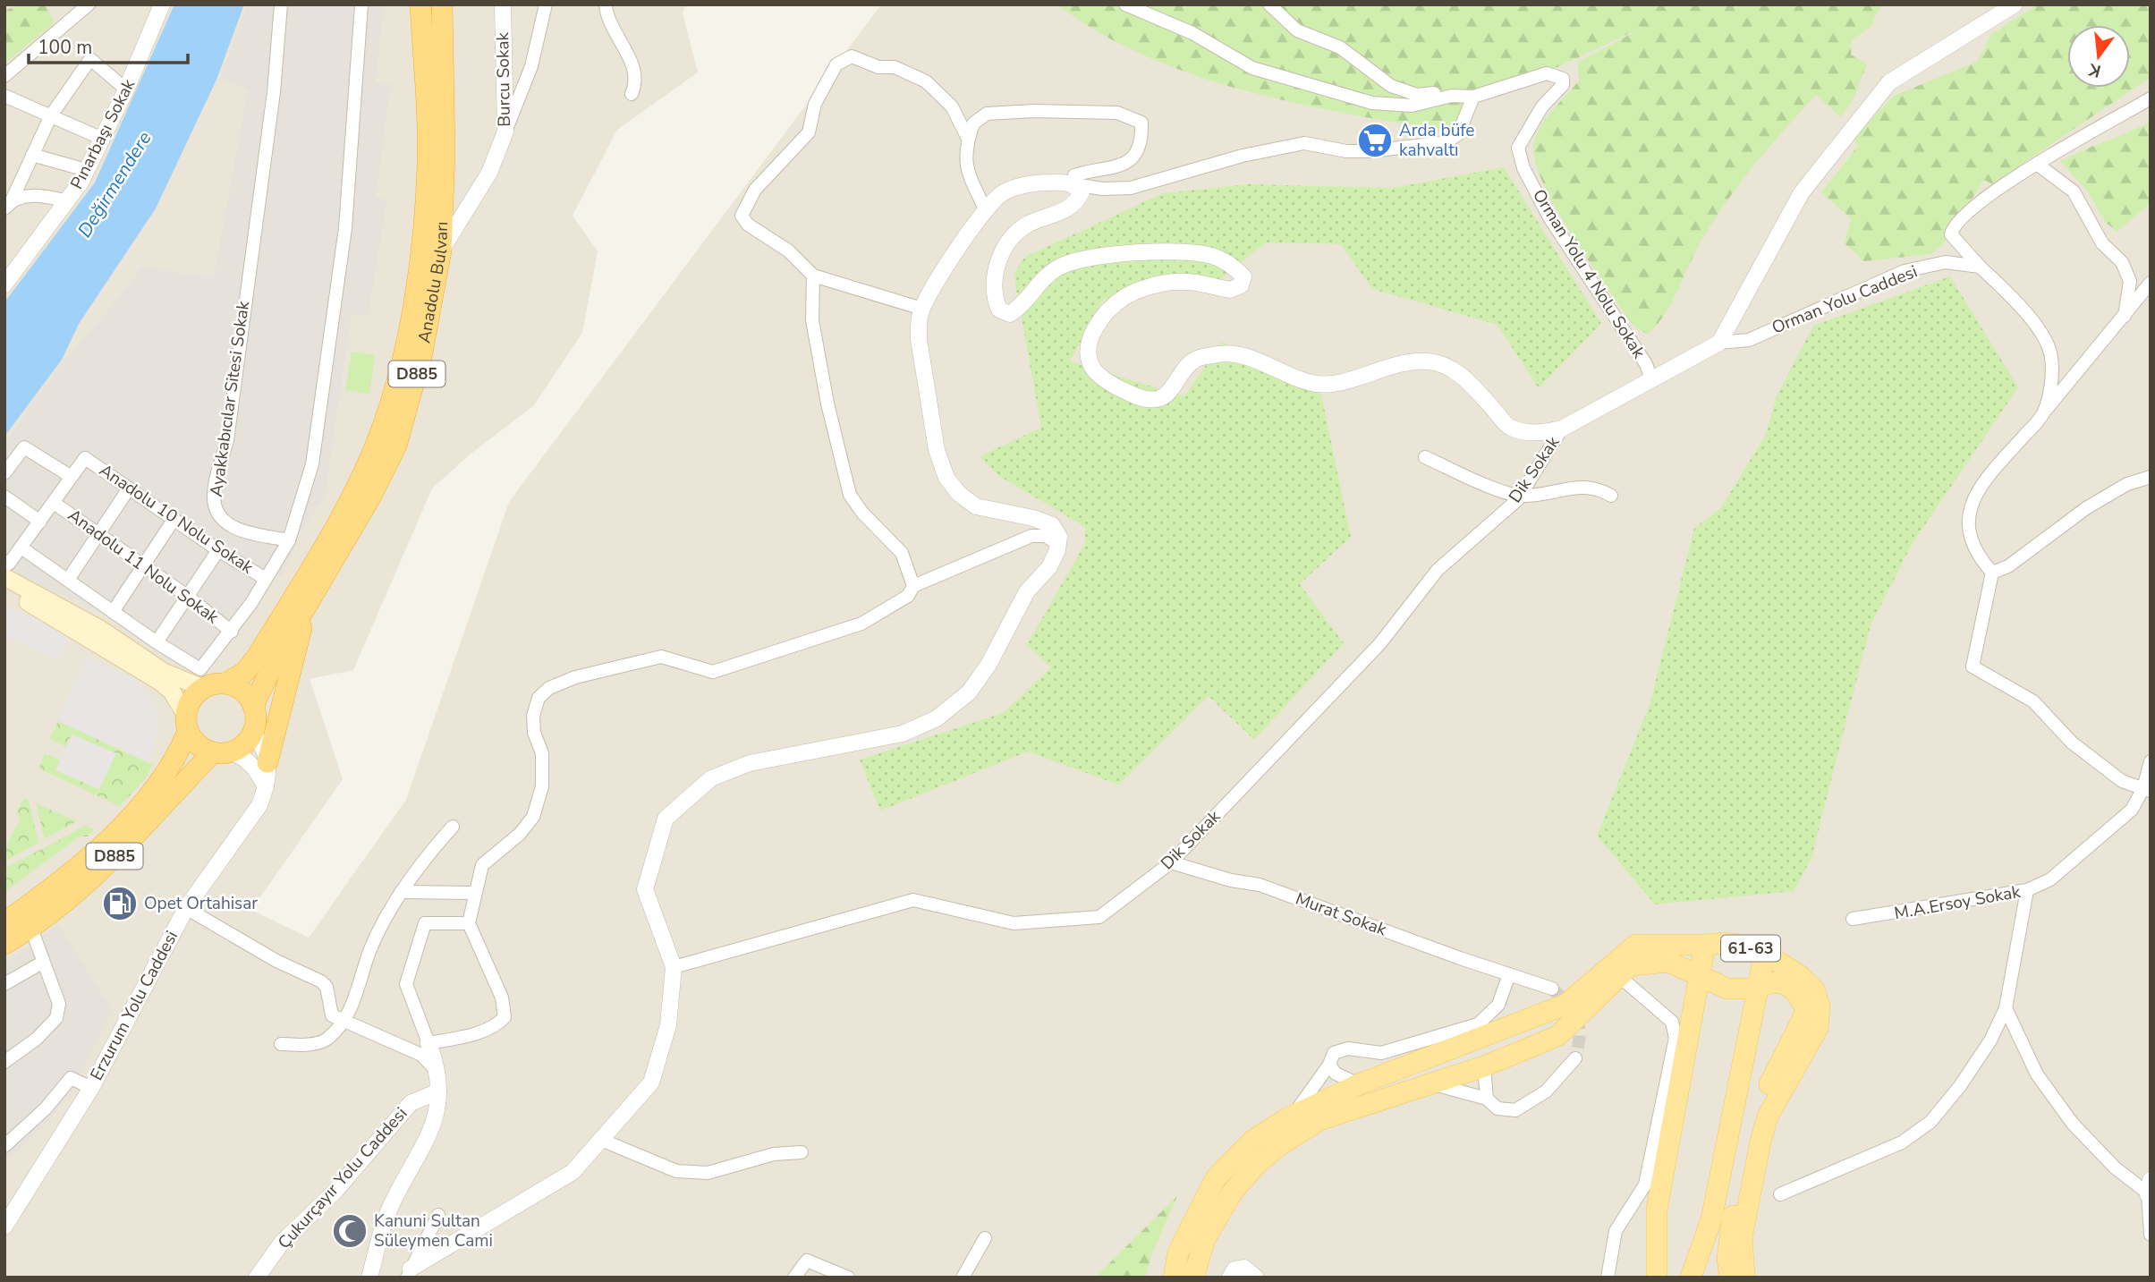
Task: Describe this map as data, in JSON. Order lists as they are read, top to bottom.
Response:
{
  "streets": {
    "highway": ["Anadolu Bulvarı", "D885"],
    "main road": ["61-63"],
    "street": [
      "Burcu Sokak",
      "Pınarbaşı Sokak",
      "Orman Yolu 4 Nolu Sokak",
      "Orman Yolu Caddesi",
      "Ayakkabıcılar Sitesi Sokak",
      "Dik Sokak",
      "Anadolu 10 Nolu Sokak",
      "Anadolu 11 Nolu Sokak",
      "M.A.Ersoy Sokak",
      "Murat Sokak",
      "Erzurum Yolu Caddesi",
      "Çukurçayır Yolu Caddesi"
    ]
  },
  "crossings": [
    ["Burcu Sokak", "Anadolu Bulvarı"],
    ["Anadolu Bulvarı", "D885"],
    ["Anadolu Bulvarı", "Erzurum Yolu Caddesi"],
    ["D885", "Erzurum Yolu Caddesi"],
    ["Dik Sokak", "Murat Sokak"]
  ],
  "water": ["Değirmendere"],
  "places": {
    "supermarket": ["Arda büfe kahvaltı"],
    "fuel station": ["Opet Ortahisar"],
    "mosque": ["Kanuni Sultan Süleymen Cami"]
  },
  "scale_bar": "100 m",
  "north": "bottom"
}
